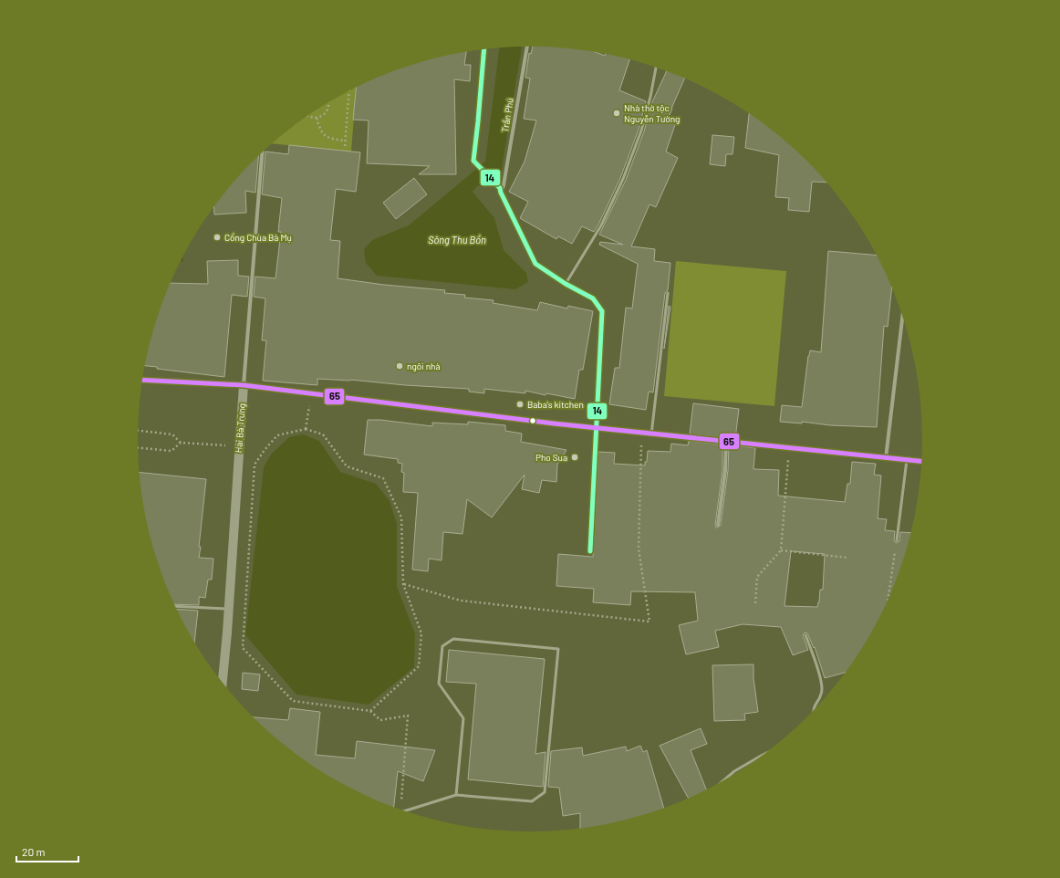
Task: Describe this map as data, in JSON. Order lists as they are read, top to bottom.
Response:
{
  "streets": {
    "street": ["Trần Phú", "Hai Bà Trưng"]
  },
  "water": ["Sông Thu Bồn"],
  "places": [
    "Nhà thờ tộc Nguyễn Tường",
    "Cổng Chùa Bà Mụ",
    "ngôi nhà",
    "Baba's kitchen",
    "Pho Sua"
  ],
  "lines": ["transit line 14", "transit line 65"],
  "scale_bar": "20 m"
}
